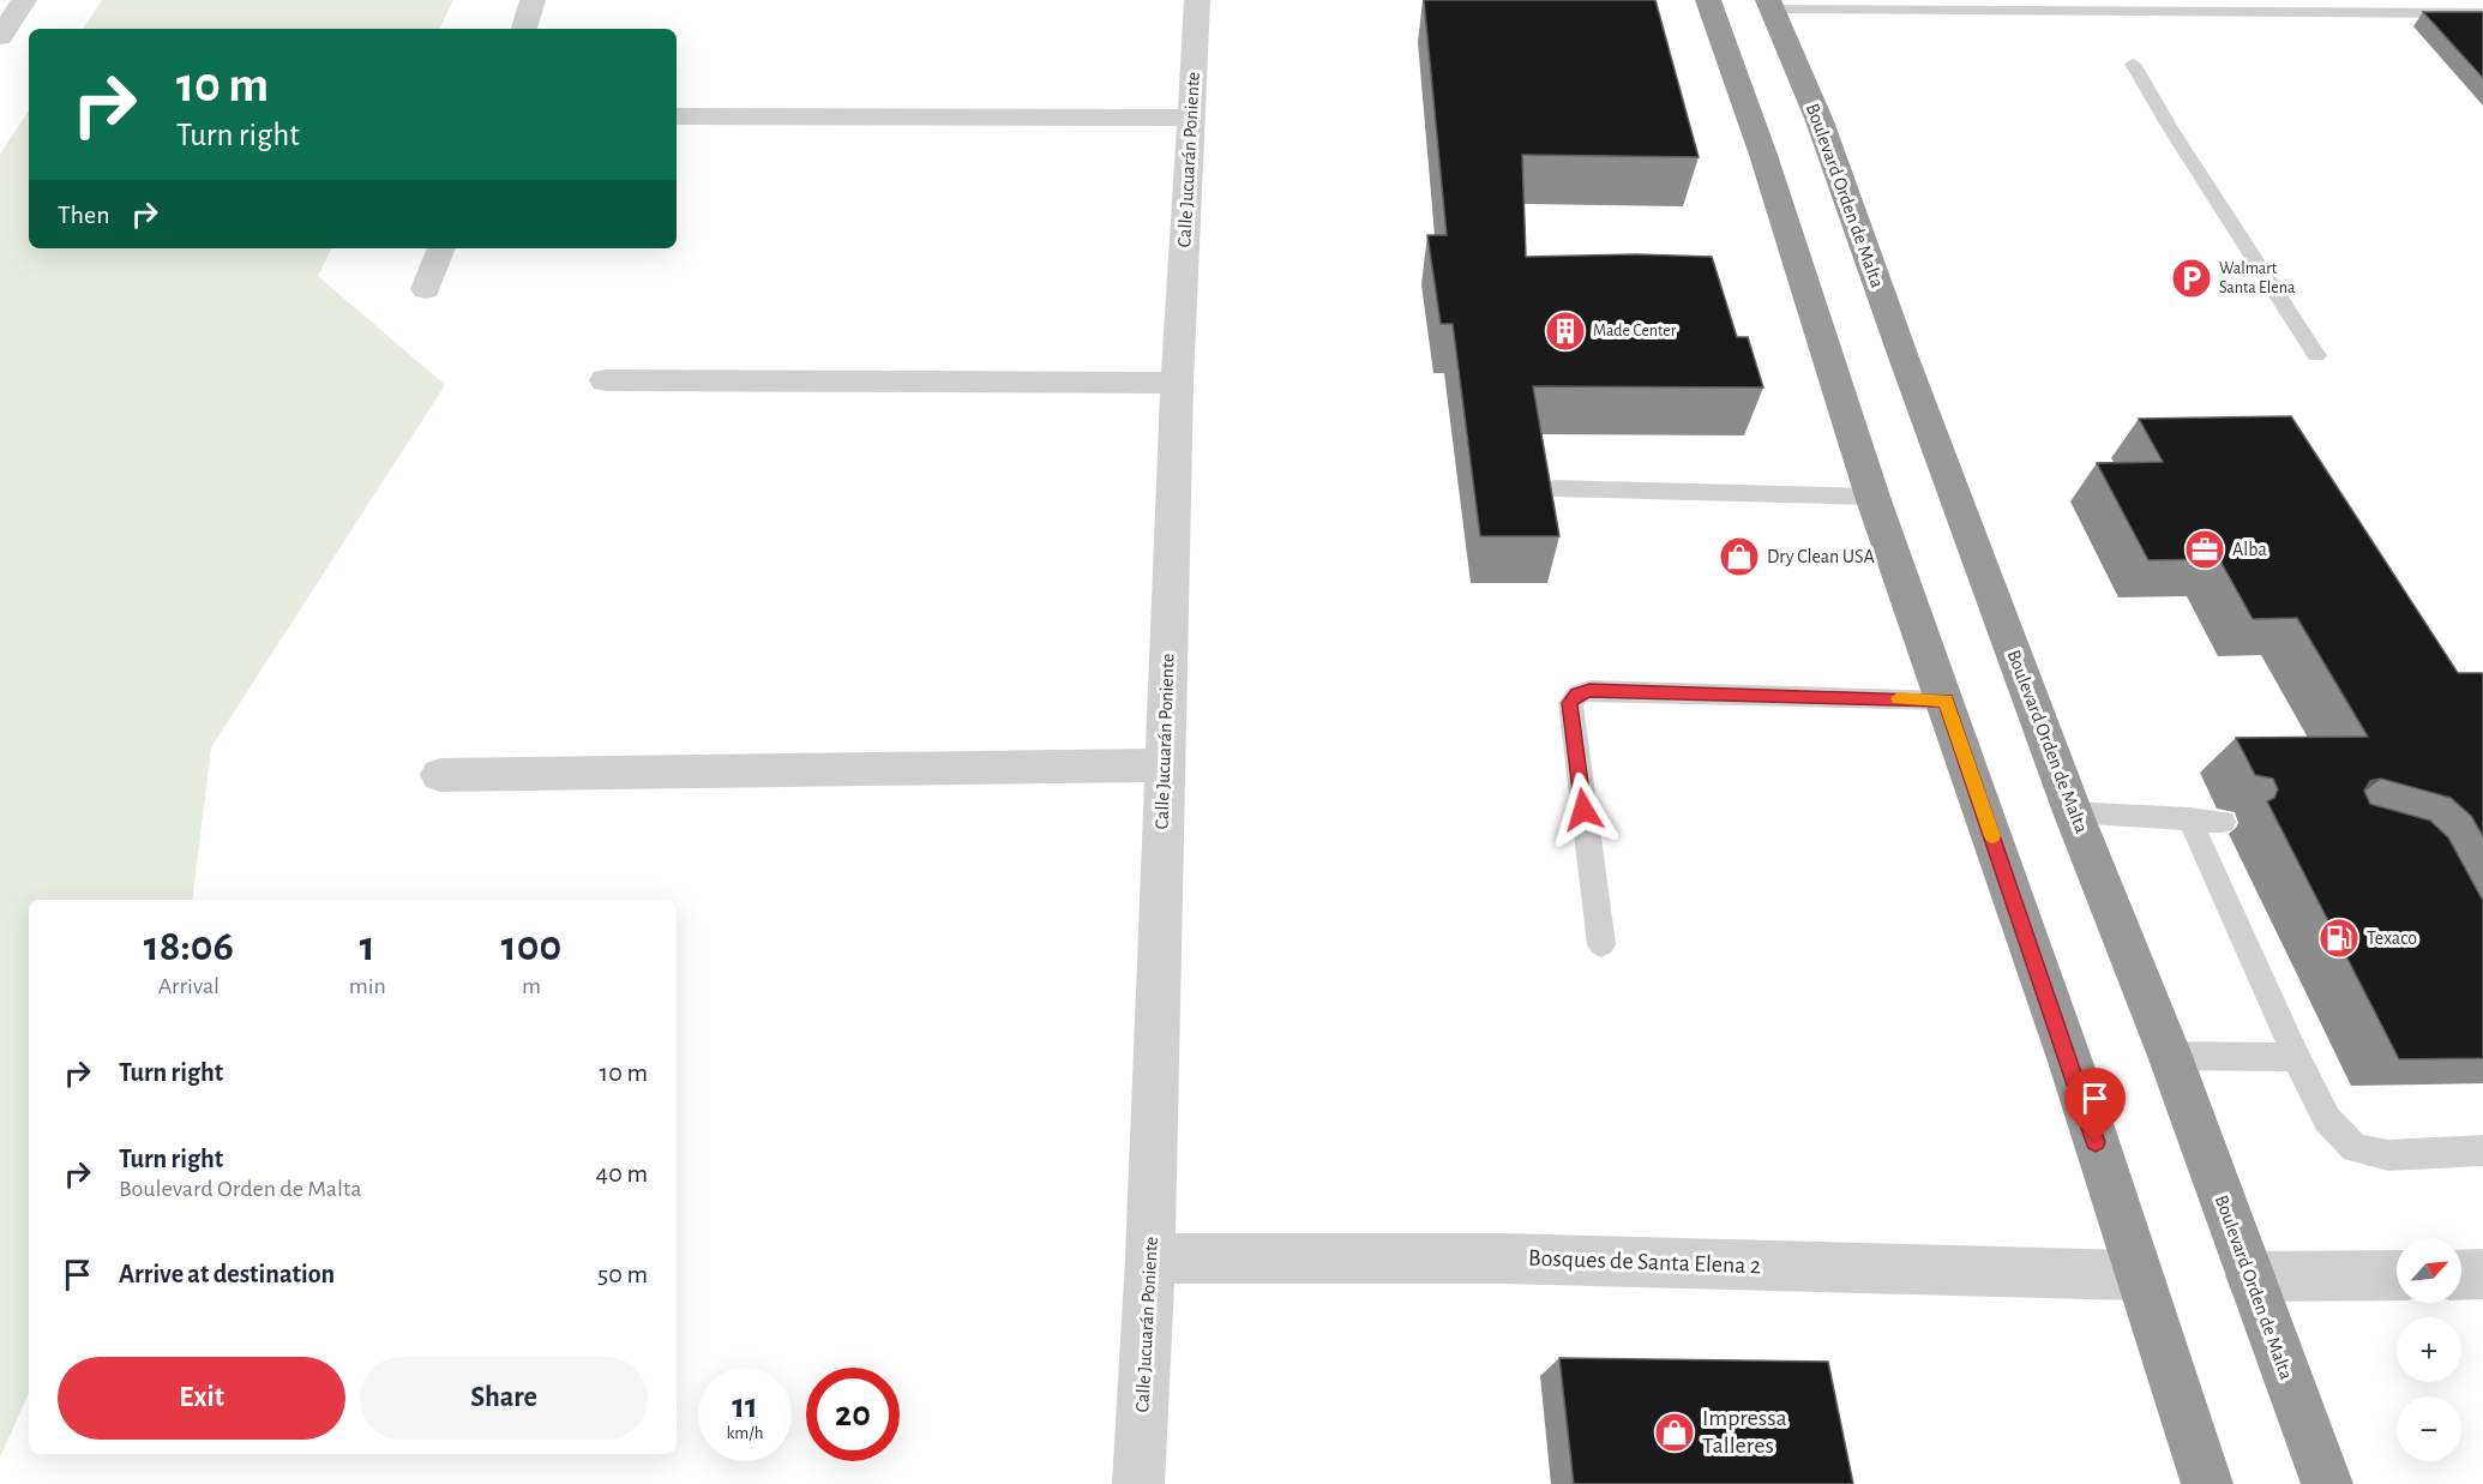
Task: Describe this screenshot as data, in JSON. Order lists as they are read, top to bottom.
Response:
{
  "streets": {
    "highway": ["Boulevard Orden de Malta"],
    "street": ["Calle Jucuarán Poniente", "Bosques de Santa Elena 2"]
  },
  "crossings": [
    ["Calle Jucuarán Poniente", "Bosques de Santa Elena 2"]
  ],
  "places": {
    "parking": ["Walmart Santa Elena"],
    "building": ["Made Center"],
    "office": ["Alba"],
    "shop": ["Dry Clean USA", "Impressa Talleres"],
    "fuel station": ["Texaco"]
  },
  "north": "top right",
  "page": {
    "turn": ["10 m", "Turn right"],
    "then": "Then",
    "eta": [
      "18:06",
      "Arrival",
      "1",
      "min",
      "100",
      "m"
    ],
    "list": [
      {
        "name": "Turn right",
        "value": "10 m"
      },
      {
        "name": "Turn right",
        "note": "Boulevard Orden de Malta",
        "value": "40 m"
      },
      {
        "name": "Arrive at destination",
        "value": "50 m"
      }
    ],
    "map_buttons": ["+", "−"],
    "buttons": ["Exit", "Share"],
    "speed": "11 km/h",
    "limit": "20"
  }
}
